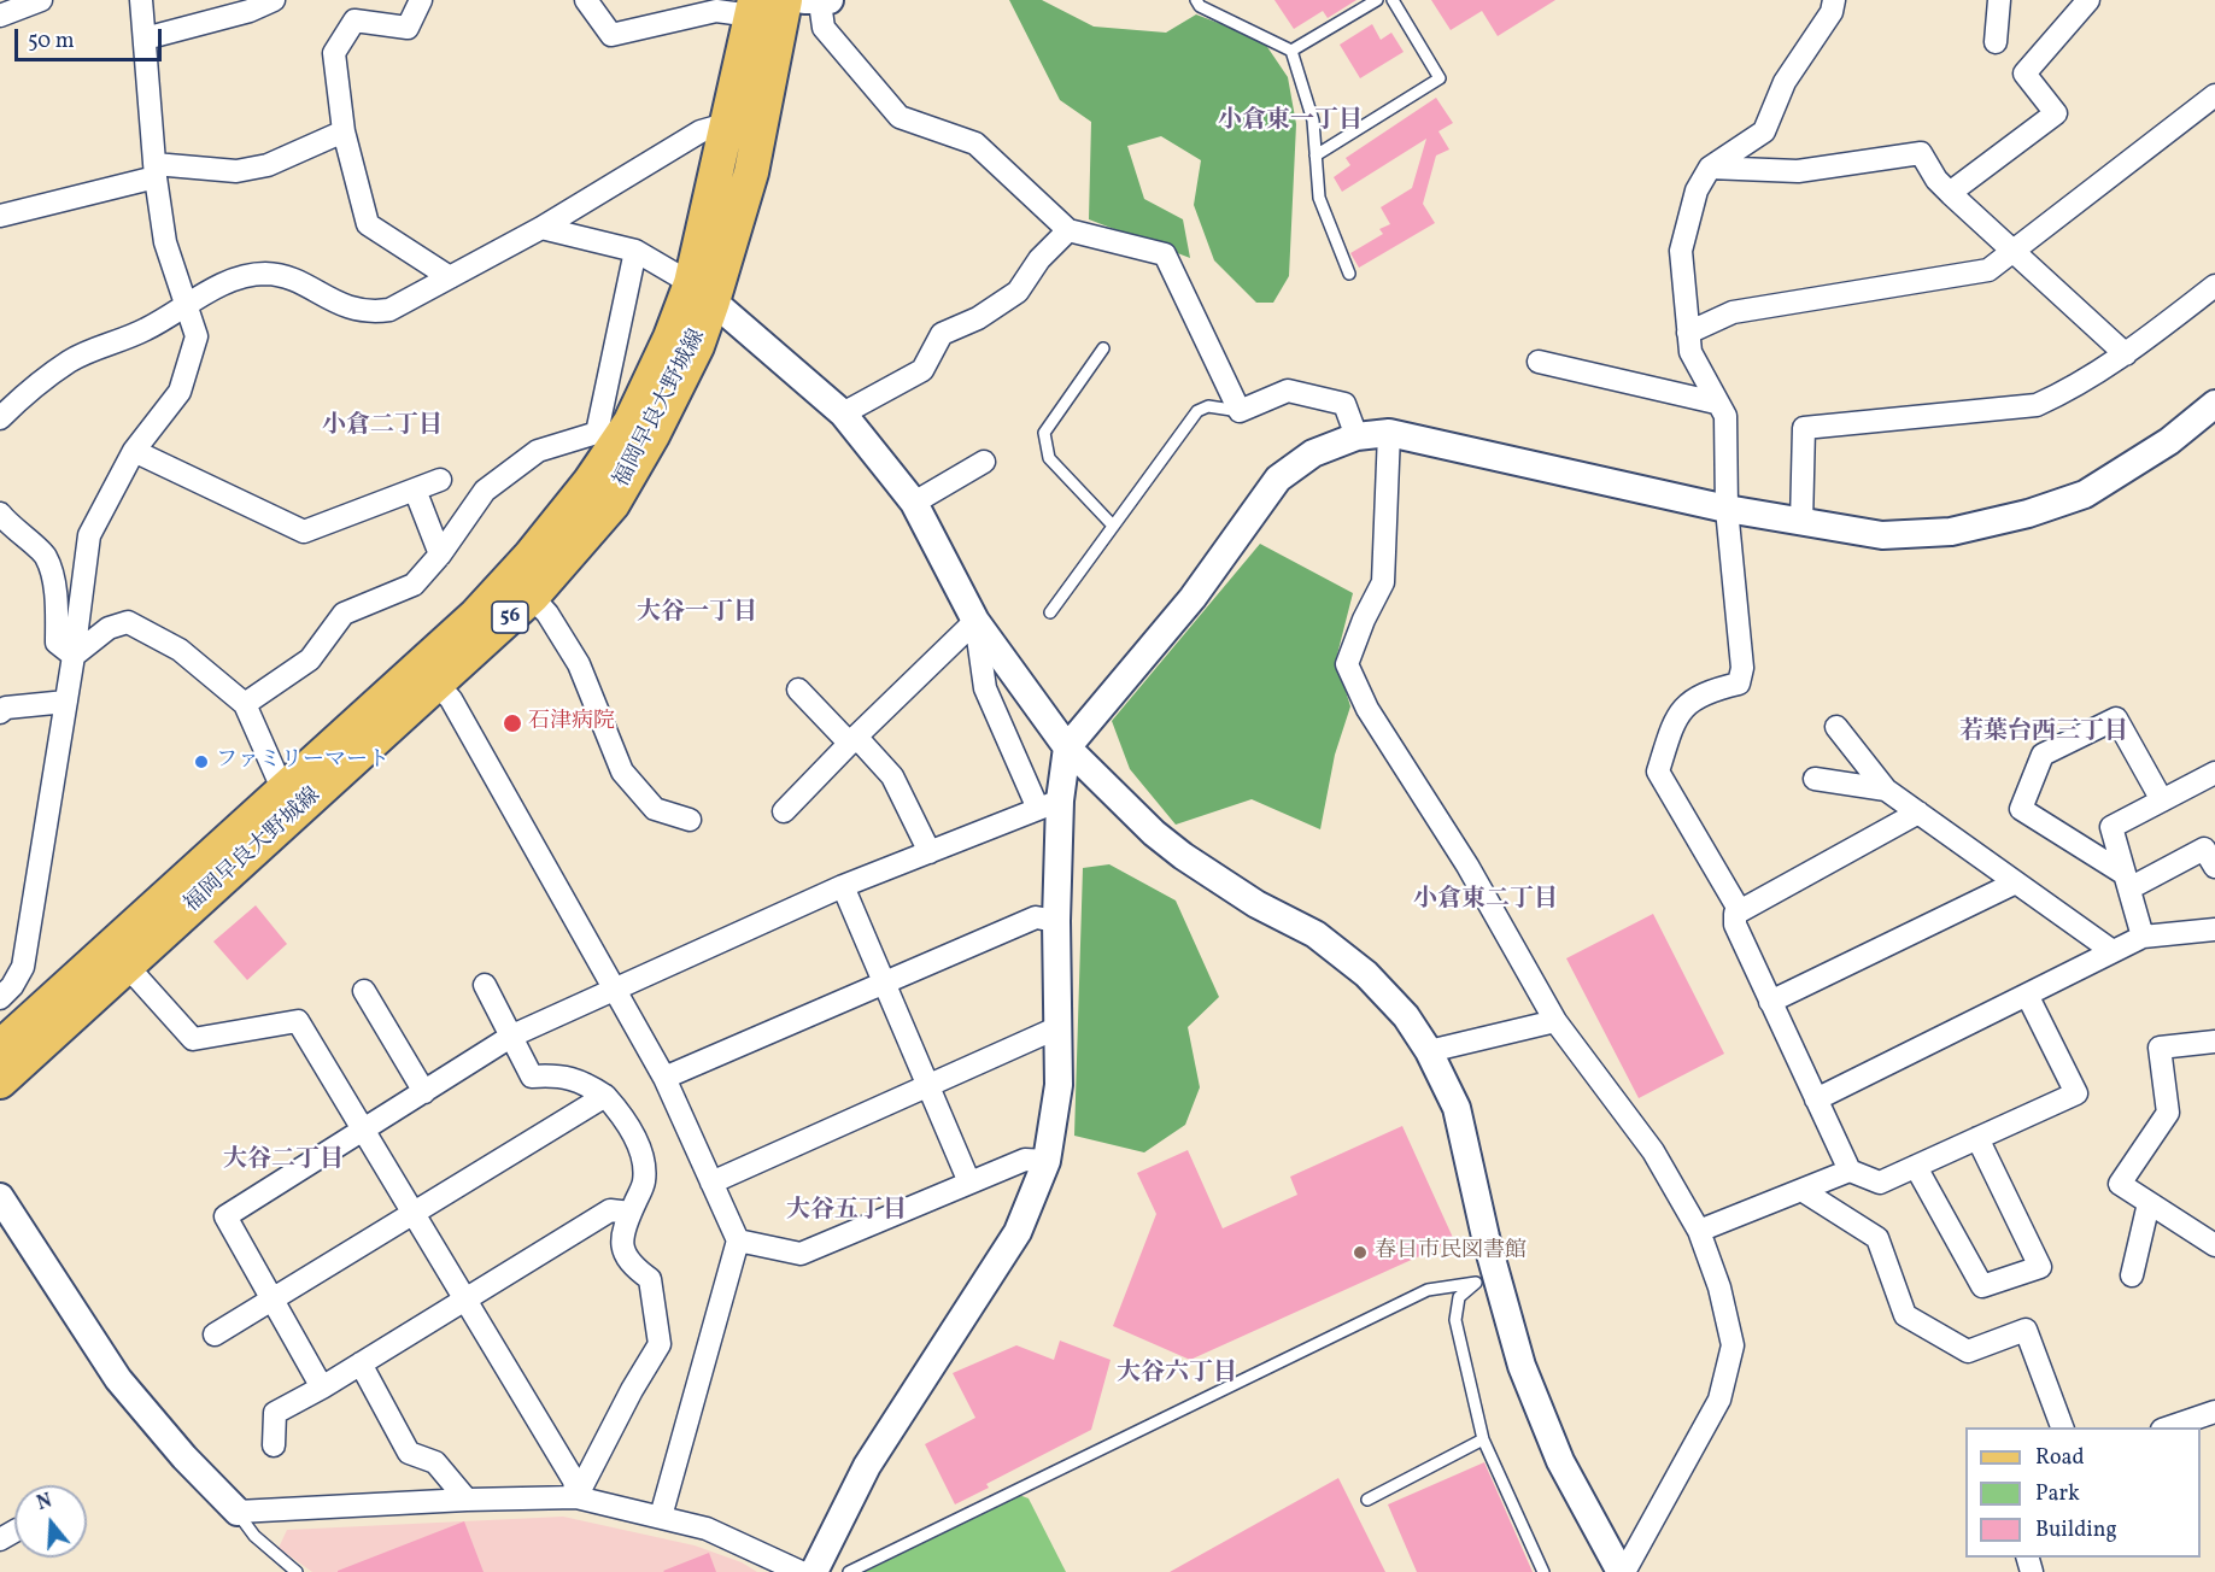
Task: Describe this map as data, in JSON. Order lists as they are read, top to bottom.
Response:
{
  "streets": {
    "main road": ["福岡早良大野城線", "56"]
  },
  "districts": [
    "小倉東一丁目",
    "小倉二丁目",
    "大谷一丁目",
    "若葉台西三丁目",
    "小倉東二丁目",
    "大谷二丁目",
    "大谷五丁目",
    "大谷六丁目"
  ],
  "places": ["石津病院", "ファミリーマート", "春日市民図書館"],
  "legend": ["Road", "Park", "Building"],
  "scale_bar": "50 m",
  "north": "top"
}
